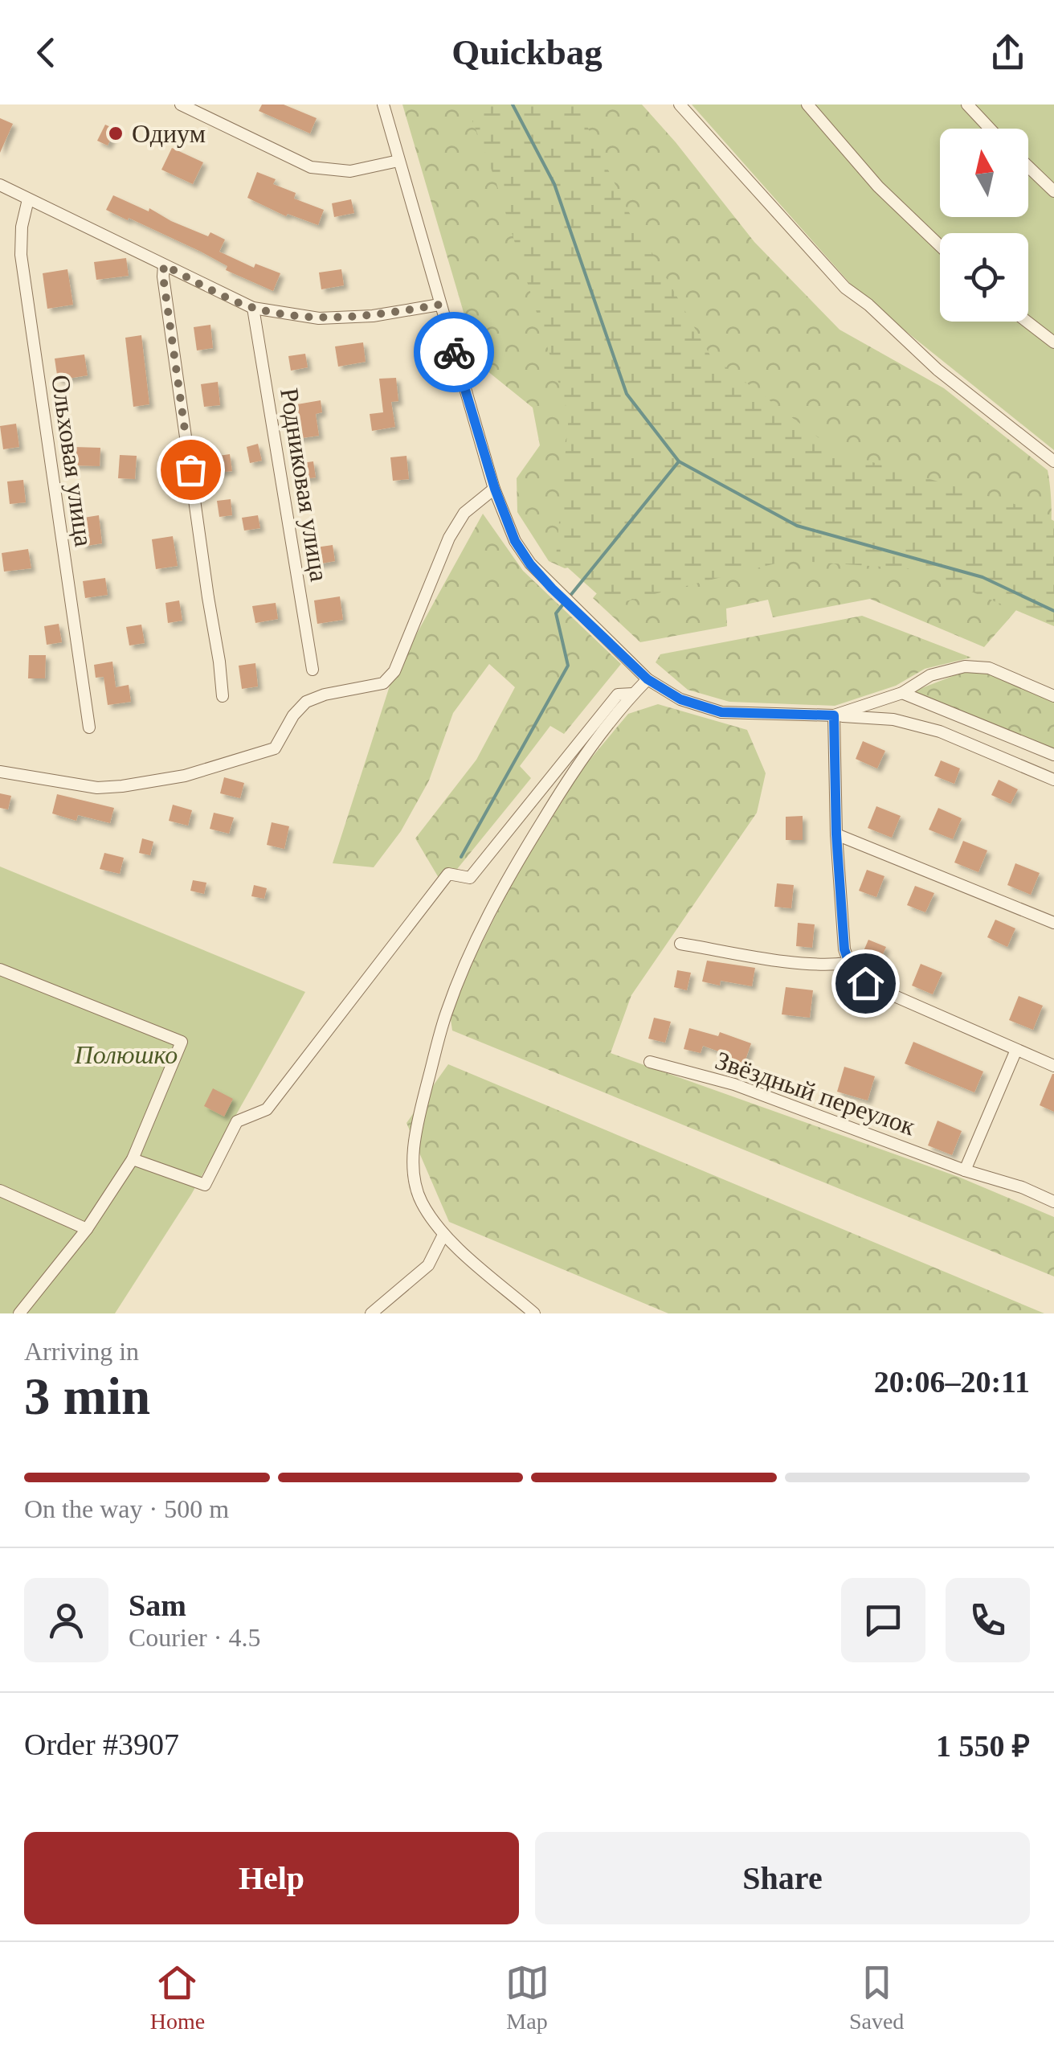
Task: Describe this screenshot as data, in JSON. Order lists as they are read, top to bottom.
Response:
{
  "streets": {
    "street": ["Ольховая улица", "Родниковая улица", "Звёздный переулок"]
  },
  "parks": ["Полюшко"],
  "places": ["Одиум"],
  "north": "top",
  "page": {
    "header": "Quickbag",
    "heading": ["3 min", "Arriving in", "20:06–20:11"],
    "panel": [
      "Sam",
      "Courier · 4.5",
      "Order #3907",
      "1 550 ₽"
    ],
    "bar": "On the way · 500 m",
    "buttons": ["Help", "Share"],
    "tabs": ["Home", "Map", "Saved"]
  }
}
